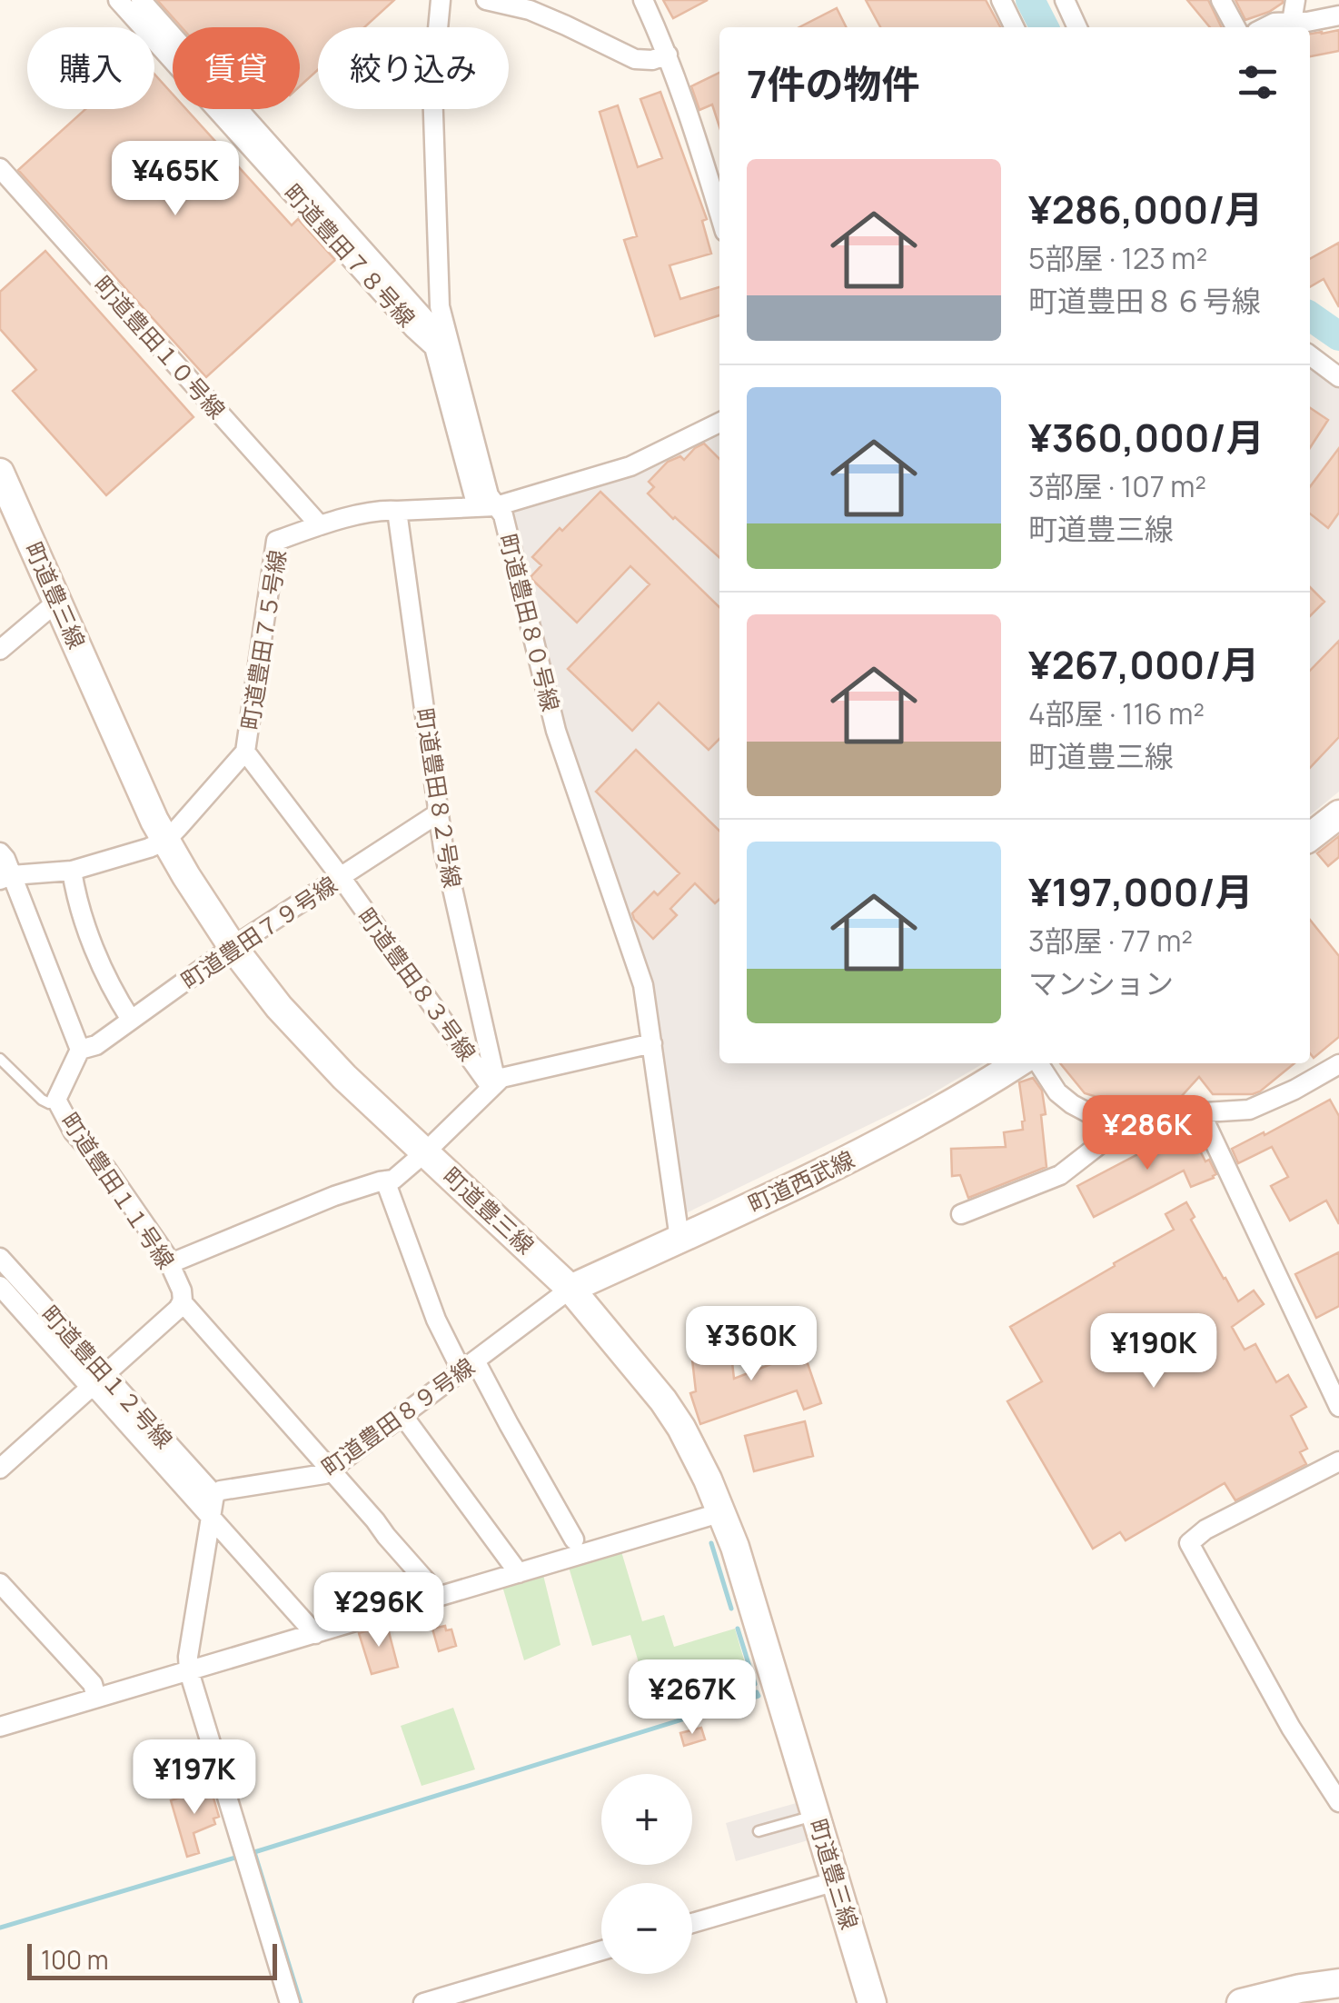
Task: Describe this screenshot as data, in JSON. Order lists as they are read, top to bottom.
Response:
{
  "streets": {
    "street": [
      "町道豊田７８号線",
      "町道豊田１０号線",
      "町道豊三線",
      "町道豊田８０号線",
      "町道豊田７５号線",
      "町道豊田８２号線",
      "町道豊田７９号線",
      "町道豊田８３号線",
      "町道西武線",
      "町道豊田１１号線",
      "町道豊田１２号線",
      "町道豊田８９号線"
    ]
  },
  "crossings": [
    ["町道豊田７８号線", "町道豊田８０号線"],
    ["町道豊田７８号線", "町道豊田７５号線"],
    ["町道豊田１０号線", "町道豊田７５号線"],
    ["町道豊三線", "町道豊田７５号線"],
    ["町道豊三線", "町道豊田７９号線"],
    ["町道豊三線", "町道西武線"],
    ["町道豊三線", "町道豊田８９号線"],
    ["町道豊田８０号線", "町道豊田７５号線"],
    ["町道豊田８０号線", "町道西武線"],
    ["町道豊田７５号線", "町道豊田８２号線"],
    ["町道豊田７５号線", "町道豊田８３号線"],
    ["町道豊田８２号線", "町道豊田７９号線"],
    ["町道豊田８２号線", "町道豊田８３号線"],
    ["町道豊田７９号線", "町道豊田８３号線"],
    ["町道豊田７９号線", "町道豊田１１号線"],
    ["町道西武線", "町道豊田８９号線"],
    ["町道豊田１２号線", "町道豊田８９号線"]
  ],
  "scale_bar": "100 m",
  "page": {
    "chip": ["購入", "賃貸", "絞り込み"],
    "heading": "7件の物件",
    "list": [
      {
        "name": "¥286,000/月",
        "note": "5部屋 · 123 m² · 町道豊田８６号線"
      },
      {
        "name": "¥360,000/月",
        "note": "3部屋 · 107 m² · 町道豊三線"
      },
      {
        "name": "¥267,000/月",
        "note": "4部屋 · 116 m² · 町道豊三線"
      },
      {
        "name": "¥197,000/月",
        "note": "3部屋 · 77 m² · マンション"
      }
    ],
    "price": [
      "¥465K",
      "¥286K",
      "¥360K",
      "¥190K",
      "¥296K",
      "¥267K",
      "¥197K"
    ],
    "map_buttons": ["+", "−"],
    "scale": "100 m"
  }
}
